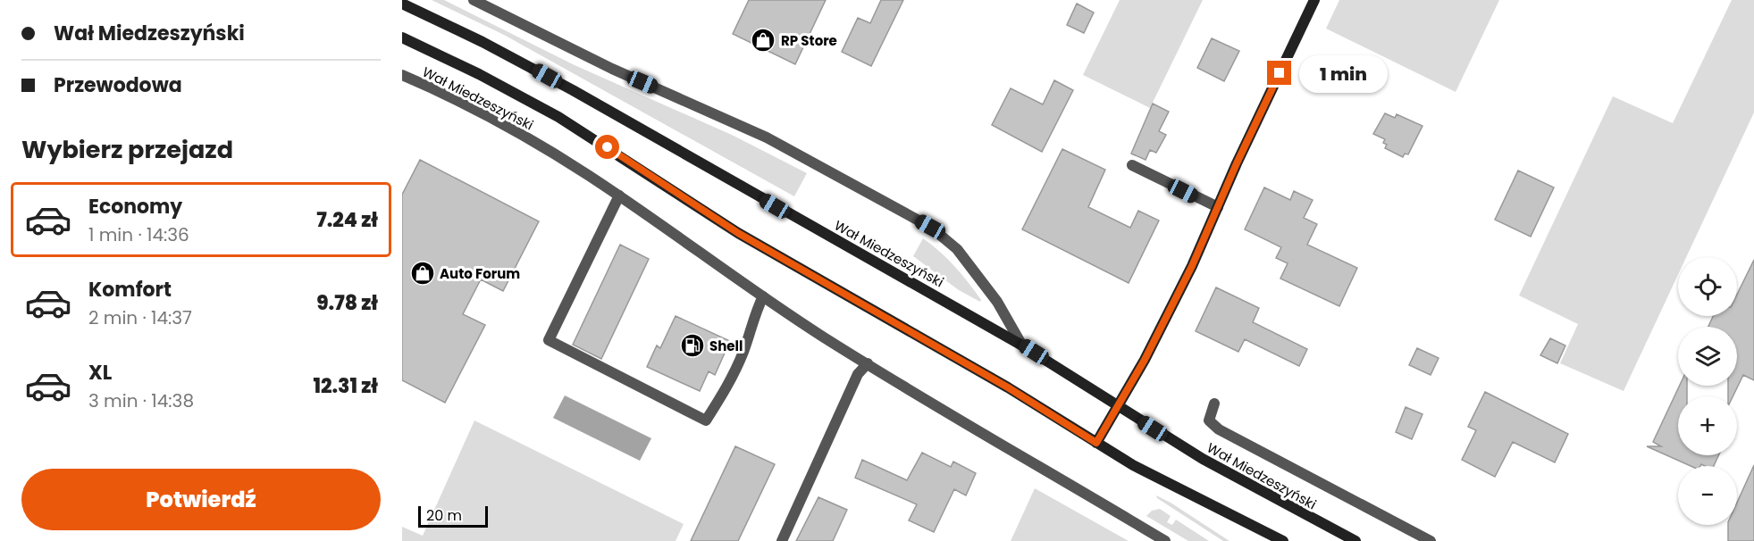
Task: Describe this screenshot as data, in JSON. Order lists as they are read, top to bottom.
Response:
{
  "streets": {
    "main road": ["Wał Miedzeszyński"]
  },
  "places": {
    "shop": ["RP Store", "Auto Forum"],
    "fuel station": ["Shell"]
  },
  "scale_bar": "20 m",
  "page": {
    "banner": ["Wał Miedzeszyński", "Przewodowa"],
    "bubble": "1 min",
    "heading": "Wybierz przejazd",
    "list": [
      {
        "name": "Economy",
        "note": "1 min · 14:36",
        "value": "7.24 zł"
      },
      {
        "name": "Komfort",
        "note": "2 min · 14:37",
        "value": "9.78 zł"
      },
      {
        "name": "XL",
        "note": "3 min · 14:38",
        "value": "12.31 zł"
      }
    ],
    "map_buttons": ["+", "−"],
    "buttons": "Potwierdź",
    "scale": "20 m"
  }
}
